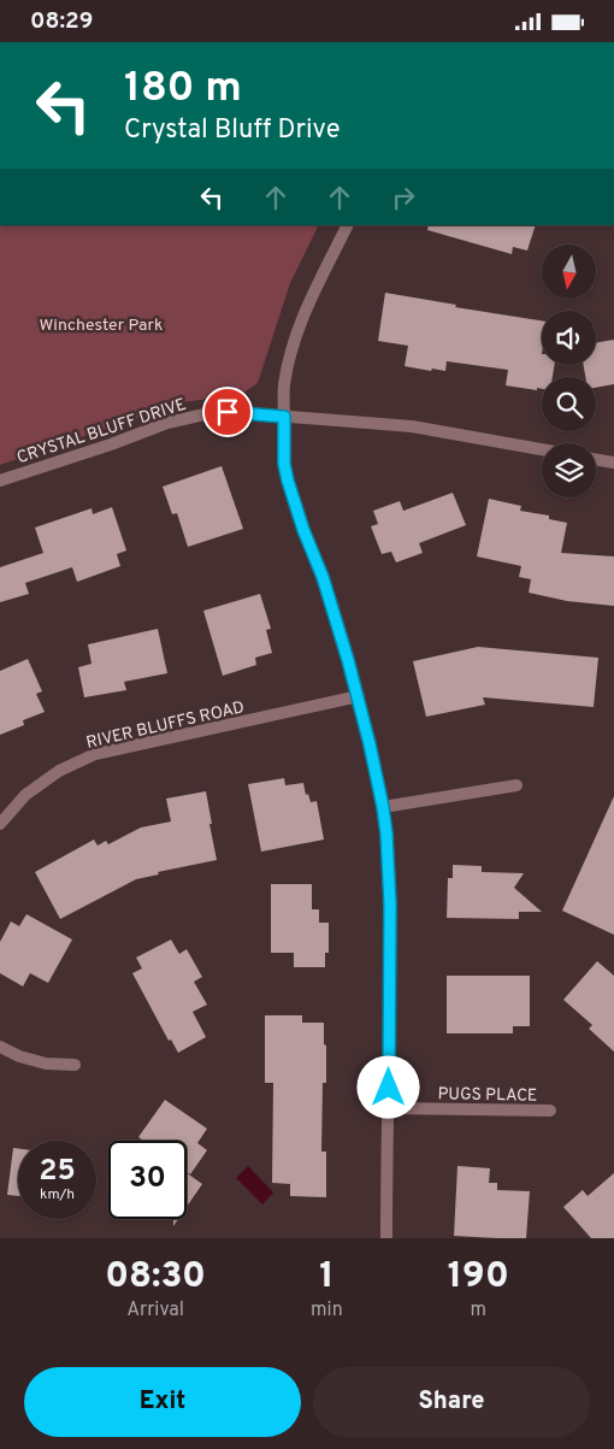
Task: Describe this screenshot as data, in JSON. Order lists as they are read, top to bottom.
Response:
{
  "streets": {
    "street": ["CRYSTAL BLUFF DRIVE", "RIVER BLUFFS ROAD", "PUGS PLACE"]
  },
  "parks": ["Winchester Park"],
  "north": "bottom",
  "page": {
    "status": "08:29",
    "turn": ["180 m", "Crystal Bluff Drive"],
    "speed": "25 km/h",
    "limit": "30",
    "eta": [
      "08:30",
      "Arrival",
      "1",
      "min",
      "190",
      "m"
    ],
    "buttons": ["Exit", "Share"]
  }
}
